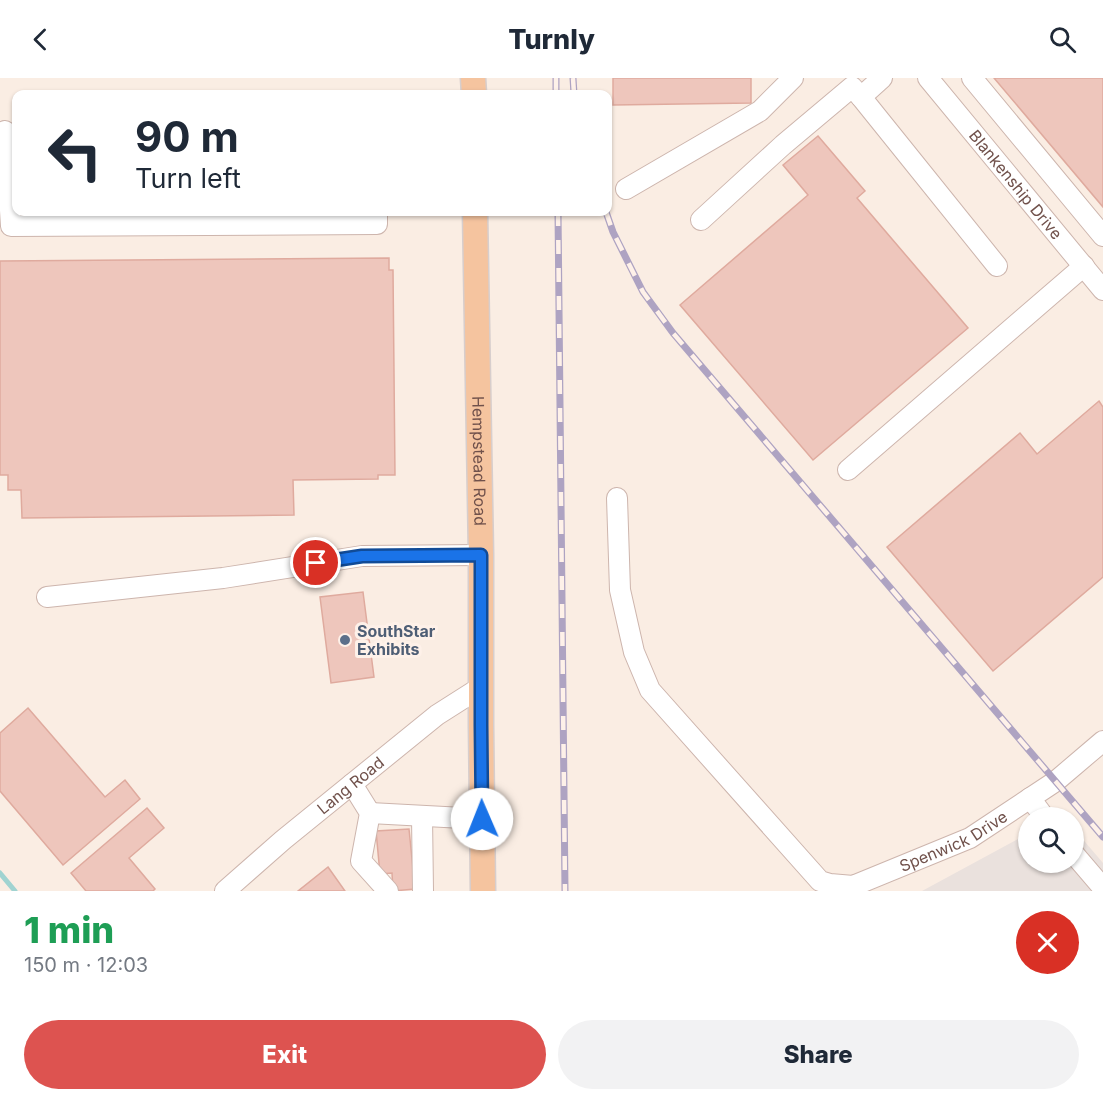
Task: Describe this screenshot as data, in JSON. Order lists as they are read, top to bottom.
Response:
{
  "streets": {
    "main road": ["Hempstead Road"],
    "street": ["Blankenship Drive", "Lang Road", "Spenwick Drive"]
  },
  "crossings": [
    ["Hempstead Road", "Lang Road"]
  ],
  "places": ["SouthStar Exhibits"],
  "page": {
    "header": "Turnly",
    "turn": ["90 m", "Turn left"],
    "heading": ["1 min", "150 m · 12:03"],
    "buttons": ["Exit", "Share"]
  }
}
